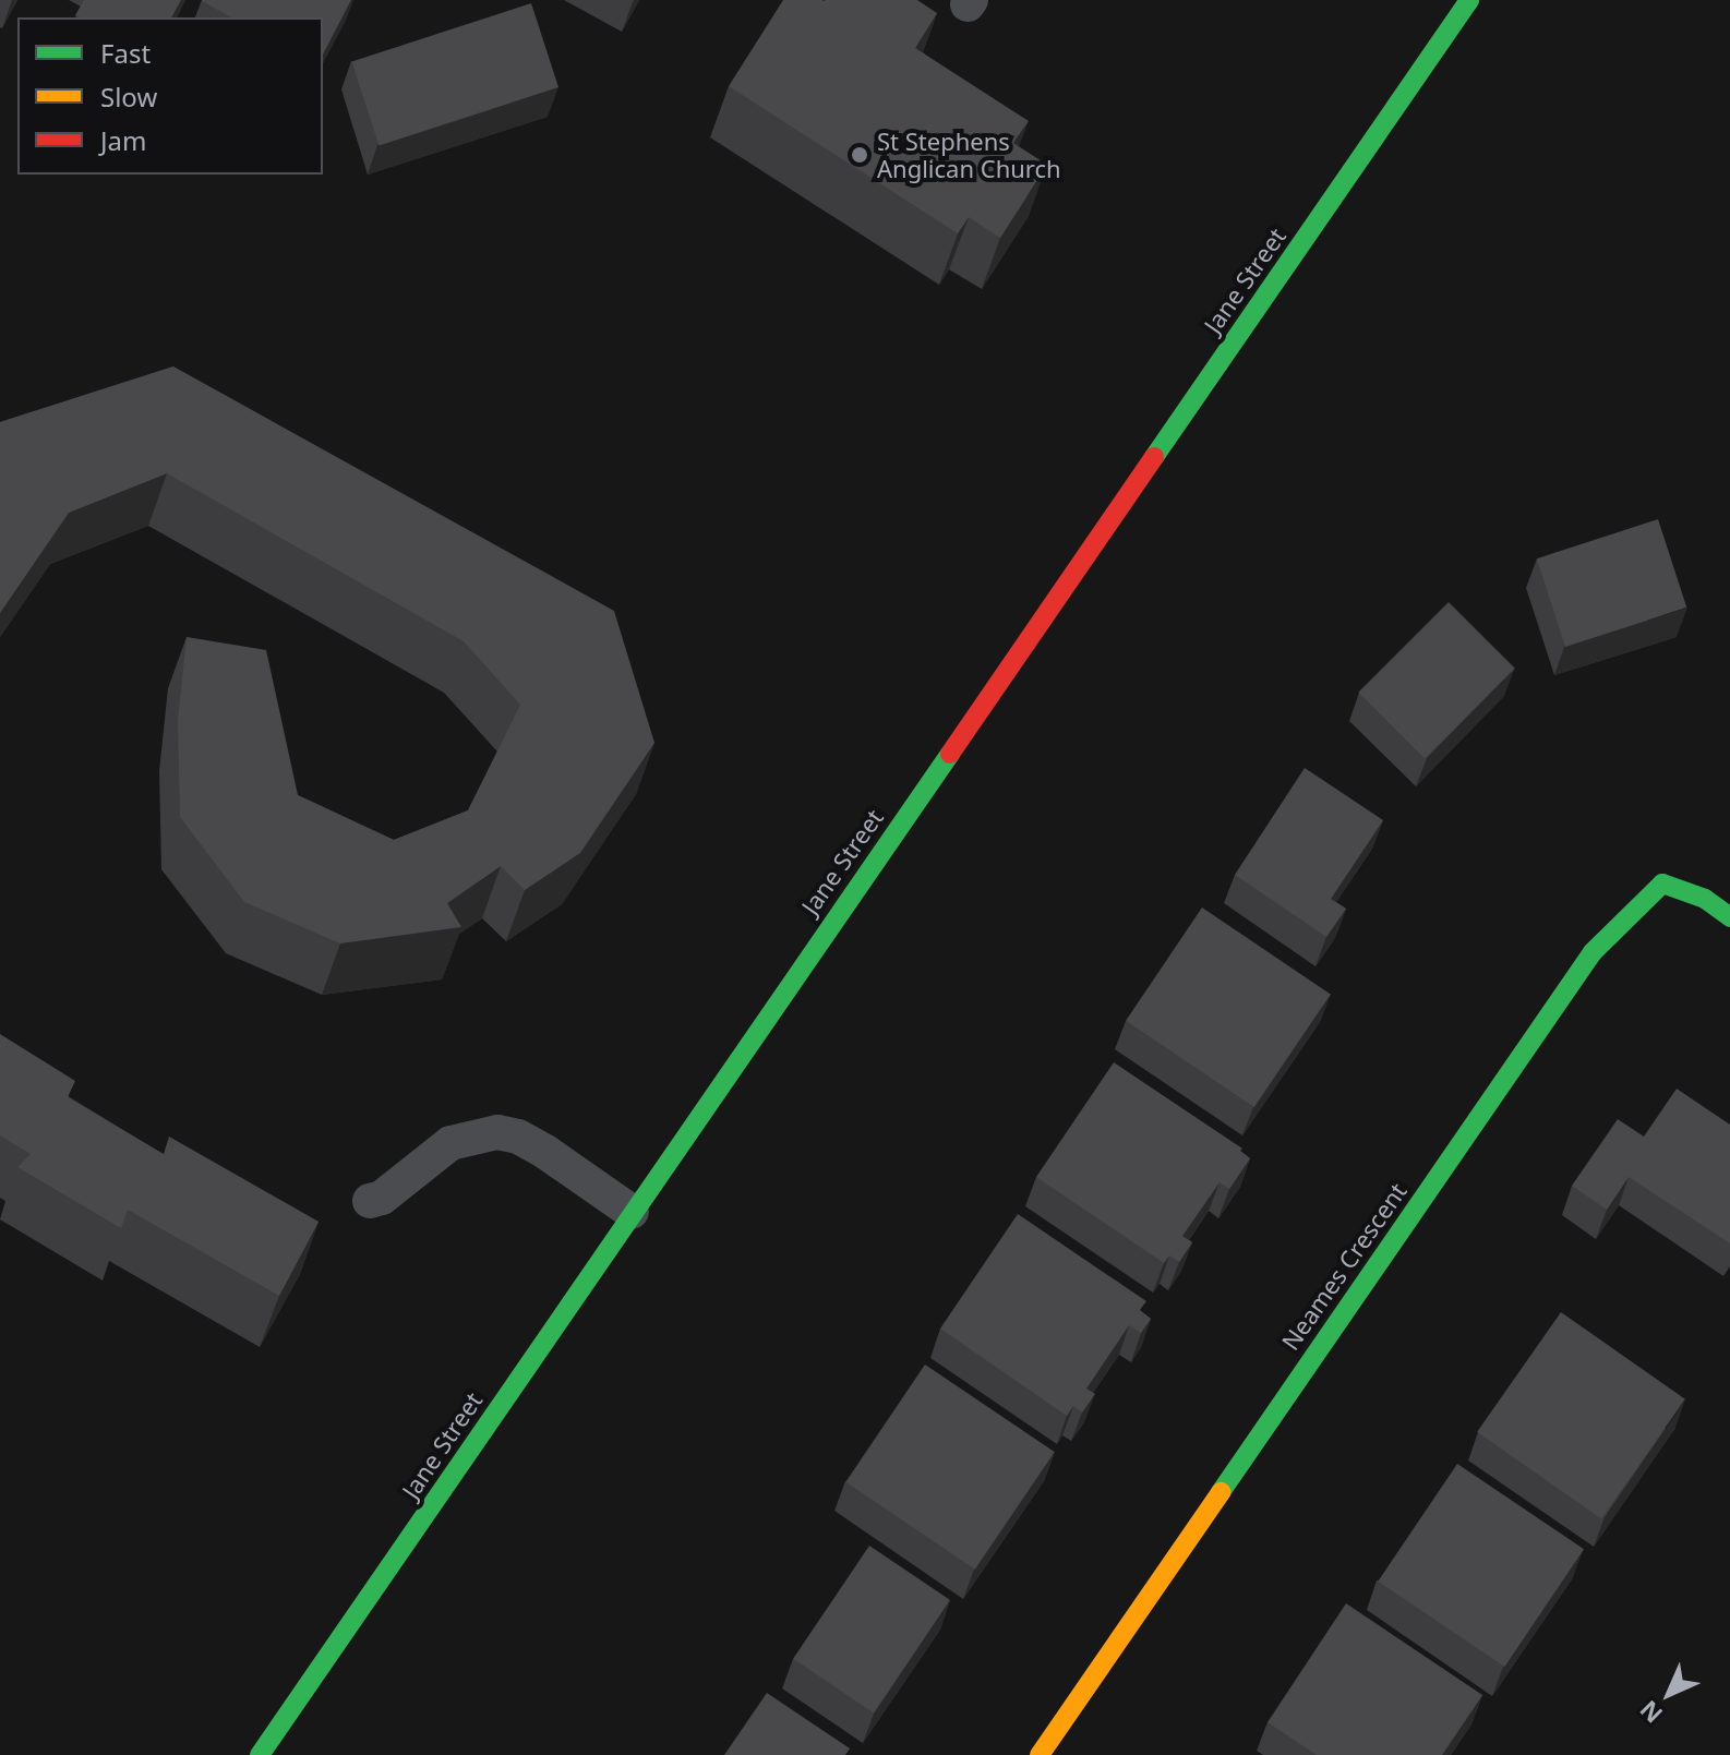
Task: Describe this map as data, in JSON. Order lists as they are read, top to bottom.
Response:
{
  "streets": {
    "main road": ["Jane Street", "Neames Crescent"]
  },
  "places": ["St Stephens Anglican Church"],
  "legend": ["Fast", "Slow", "Jam"],
  "north": "bottom left"
}
